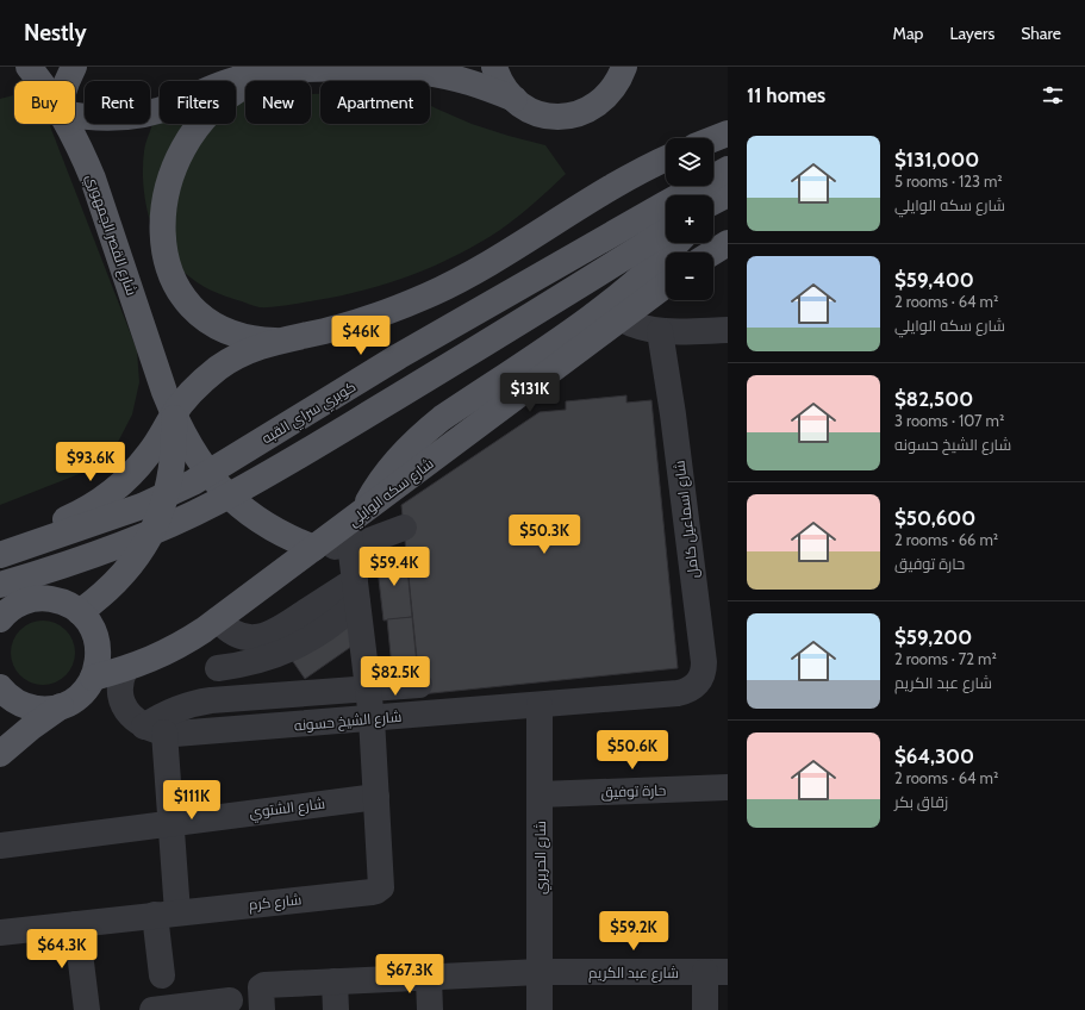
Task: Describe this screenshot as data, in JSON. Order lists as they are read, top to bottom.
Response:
{
  "streets": {
    "main road": ["شارع القصر الجمهوري", "كوبري سراي القبه", "شارع سكه الوايلي"],
    "street": [
      "شارع اسماعيل كامل",
      "شارع الشيخ حسونه",
      "حارة توفيق",
      "شارع الشتوي",
      "شارع الحريري",
      "شارع كرم",
      "شارع عبد الكريم"
    ]
  },
  "crossings": [
    ["شارع القصر الجمهوري", "شارع سكه الوايلي"],
    ["شارع سكه الوايلي", "شارع كرم"],
    ["شارع اسماعيل كامل", "شارع الشيخ حسونه"],
    ["شارع الشيخ حسونه", "شارع الحريري"],
    ["شارع الشيخ حسونه", "شارع كرم"],
    ["حارة توفيق", "شارع الحريري"],
    ["شارع الشتوي", "شارع كرم"],
    ["شارع الحريري", "شارع عبد الكريم"]
  ],
  "page": {
    "header": "Nestly",
    "nav": ["Map", "Layers", "Share"],
    "heading": "11 homes",
    "chip": [
      "Buy",
      "Rent",
      "Filters",
      "New",
      "Apartment"
    ],
    "list": [
      {
        "name": "$131,000",
        "note": "5 rooms · 123 m² · شارع سكه الوايلي"
      },
      {
        "name": "$59,400",
        "note": "2 rooms · 64 m² · شارع سكه الوايلي"
      },
      {
        "name": "$82,500",
        "note": "3 rooms · 107 m² · شارع الشيخ حسونه"
      },
      {
        "name": "$50,600",
        "note": "2 rooms · 66 m² · حارة توفيق"
      },
      {
        "name": "$59,200",
        "note": "2 rooms · 72 m² · شارع عبد الكريم"
      },
      {
        "name": "$64,300",
        "note": "2 rooms · 64 m² · زقاق بكر"
      }
    ],
    "map_buttons": ["+", "−"],
    "price": [
      "$46K",
      "$131K",
      "$93.6K",
      "$50.3K",
      "$59.4K",
      "$82.5K",
      "$50.6K",
      "$111K",
      "$59.2K",
      "$64.3K",
      "$67.3K"
    ]
  }
}
